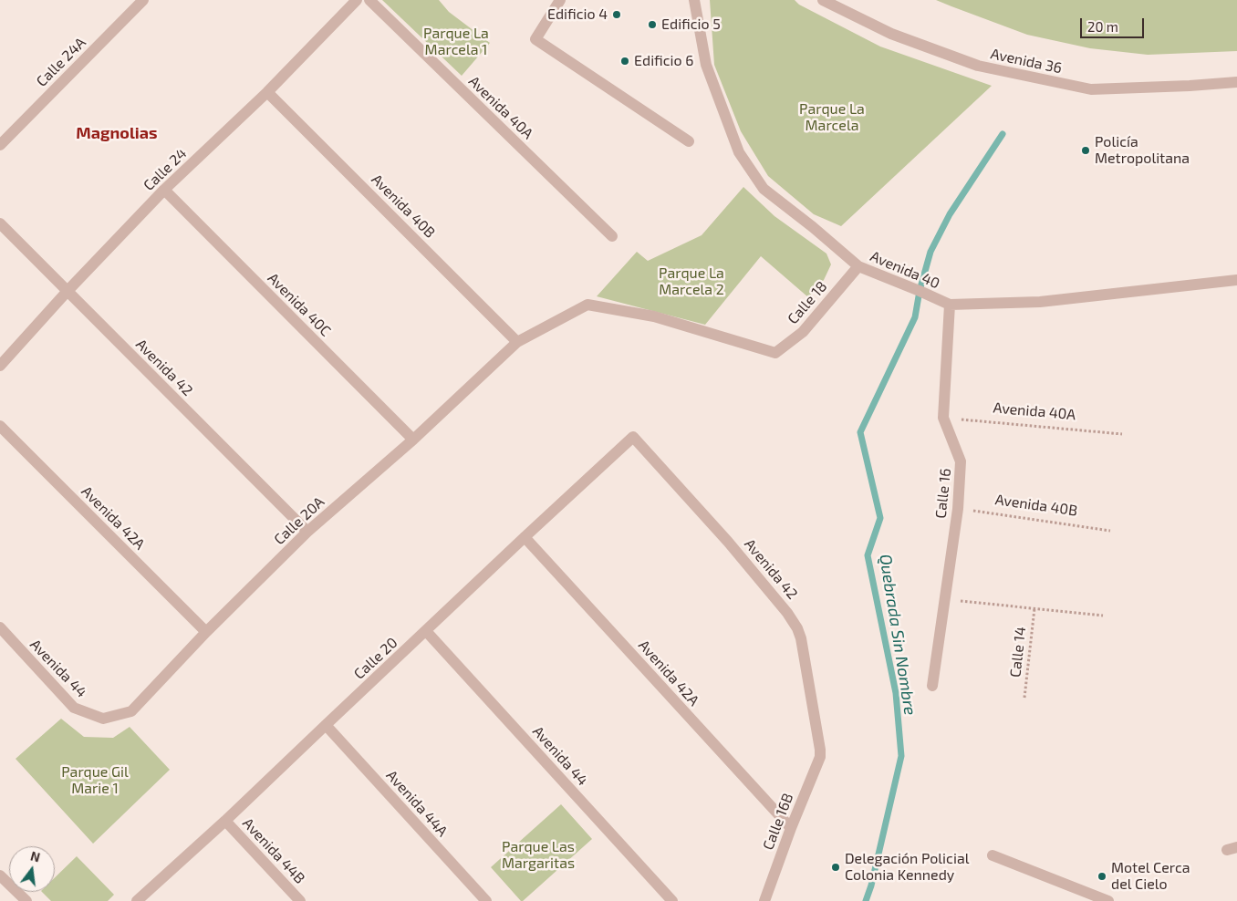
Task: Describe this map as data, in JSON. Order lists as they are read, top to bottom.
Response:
{
  "streets": {
    "street": [
      "Avenida 36",
      "Calle 24A",
      "Avenida 40A",
      "Calle 24",
      "Avenida 40B",
      "Avenida 40",
      "Calle 18",
      "Avenida 40C",
      "Avenida 42",
      "Calle 16",
      "Avenida 42A",
      "Calle 20A",
      "Calle 20",
      "Avenida 44",
      "Avenida 44A",
      "Calle 16B",
      "Avenida 44B"
    ],
    "path": ["Calle 14"]
  },
  "crossings": [
    ["Avenida 40A", "Calle 16"],
    ["Calle 24", "Avenida 40B"],
    ["Calle 24", "Avenida 40C"],
    ["Calle 24", "Avenida 42"],
    ["Avenida 40B", "Calle 18"],
    ["Avenida 40B", "Calle 16"],
    ["Avenida 40B", "Calle 20A"],
    ["Avenida 40", "Calle 18"],
    ["Avenida 40", "Calle 16"],
    ["Calle 18", "Calle 20A"],
    ["Avenida 40C", "Calle 20A"],
    ["Avenida 42", "Calle 20A"],
    ["Avenida 42", "Calle 20"],
    ["Avenida 42", "Calle 16B"],
    ["Avenida 42A", "Calle 20A"],
    ["Avenida 42A", "Calle 20"],
    ["Avenida 42A", "Calle 16B"],
    ["Calle 20A", "Avenida 44"],
    ["Calle 20", "Avenida 44"],
    ["Calle 20", "Avenida 44A"],
    ["Calle 20", "Avenida 44B"]
  ],
  "districts": ["Magnolias"],
  "water": ["Quebrada Sin Nombre"],
  "parks": [
    "Parque La Marcela 1",
    "Parque La Marcela",
    "Parque La Marcela 2",
    "Parque Gil Marie 1",
    "Parque Las Margaritas"
  ],
  "places": [
    "Edificio 4",
    "Edificio 5",
    "Edificio 6",
    "Policía Metropolitana",
    "Delegación Policial Colonia Kennedy",
    "Motel Cerca del Cielo"
  ],
  "scale_bar": "20 m",
  "north": "top"
}
